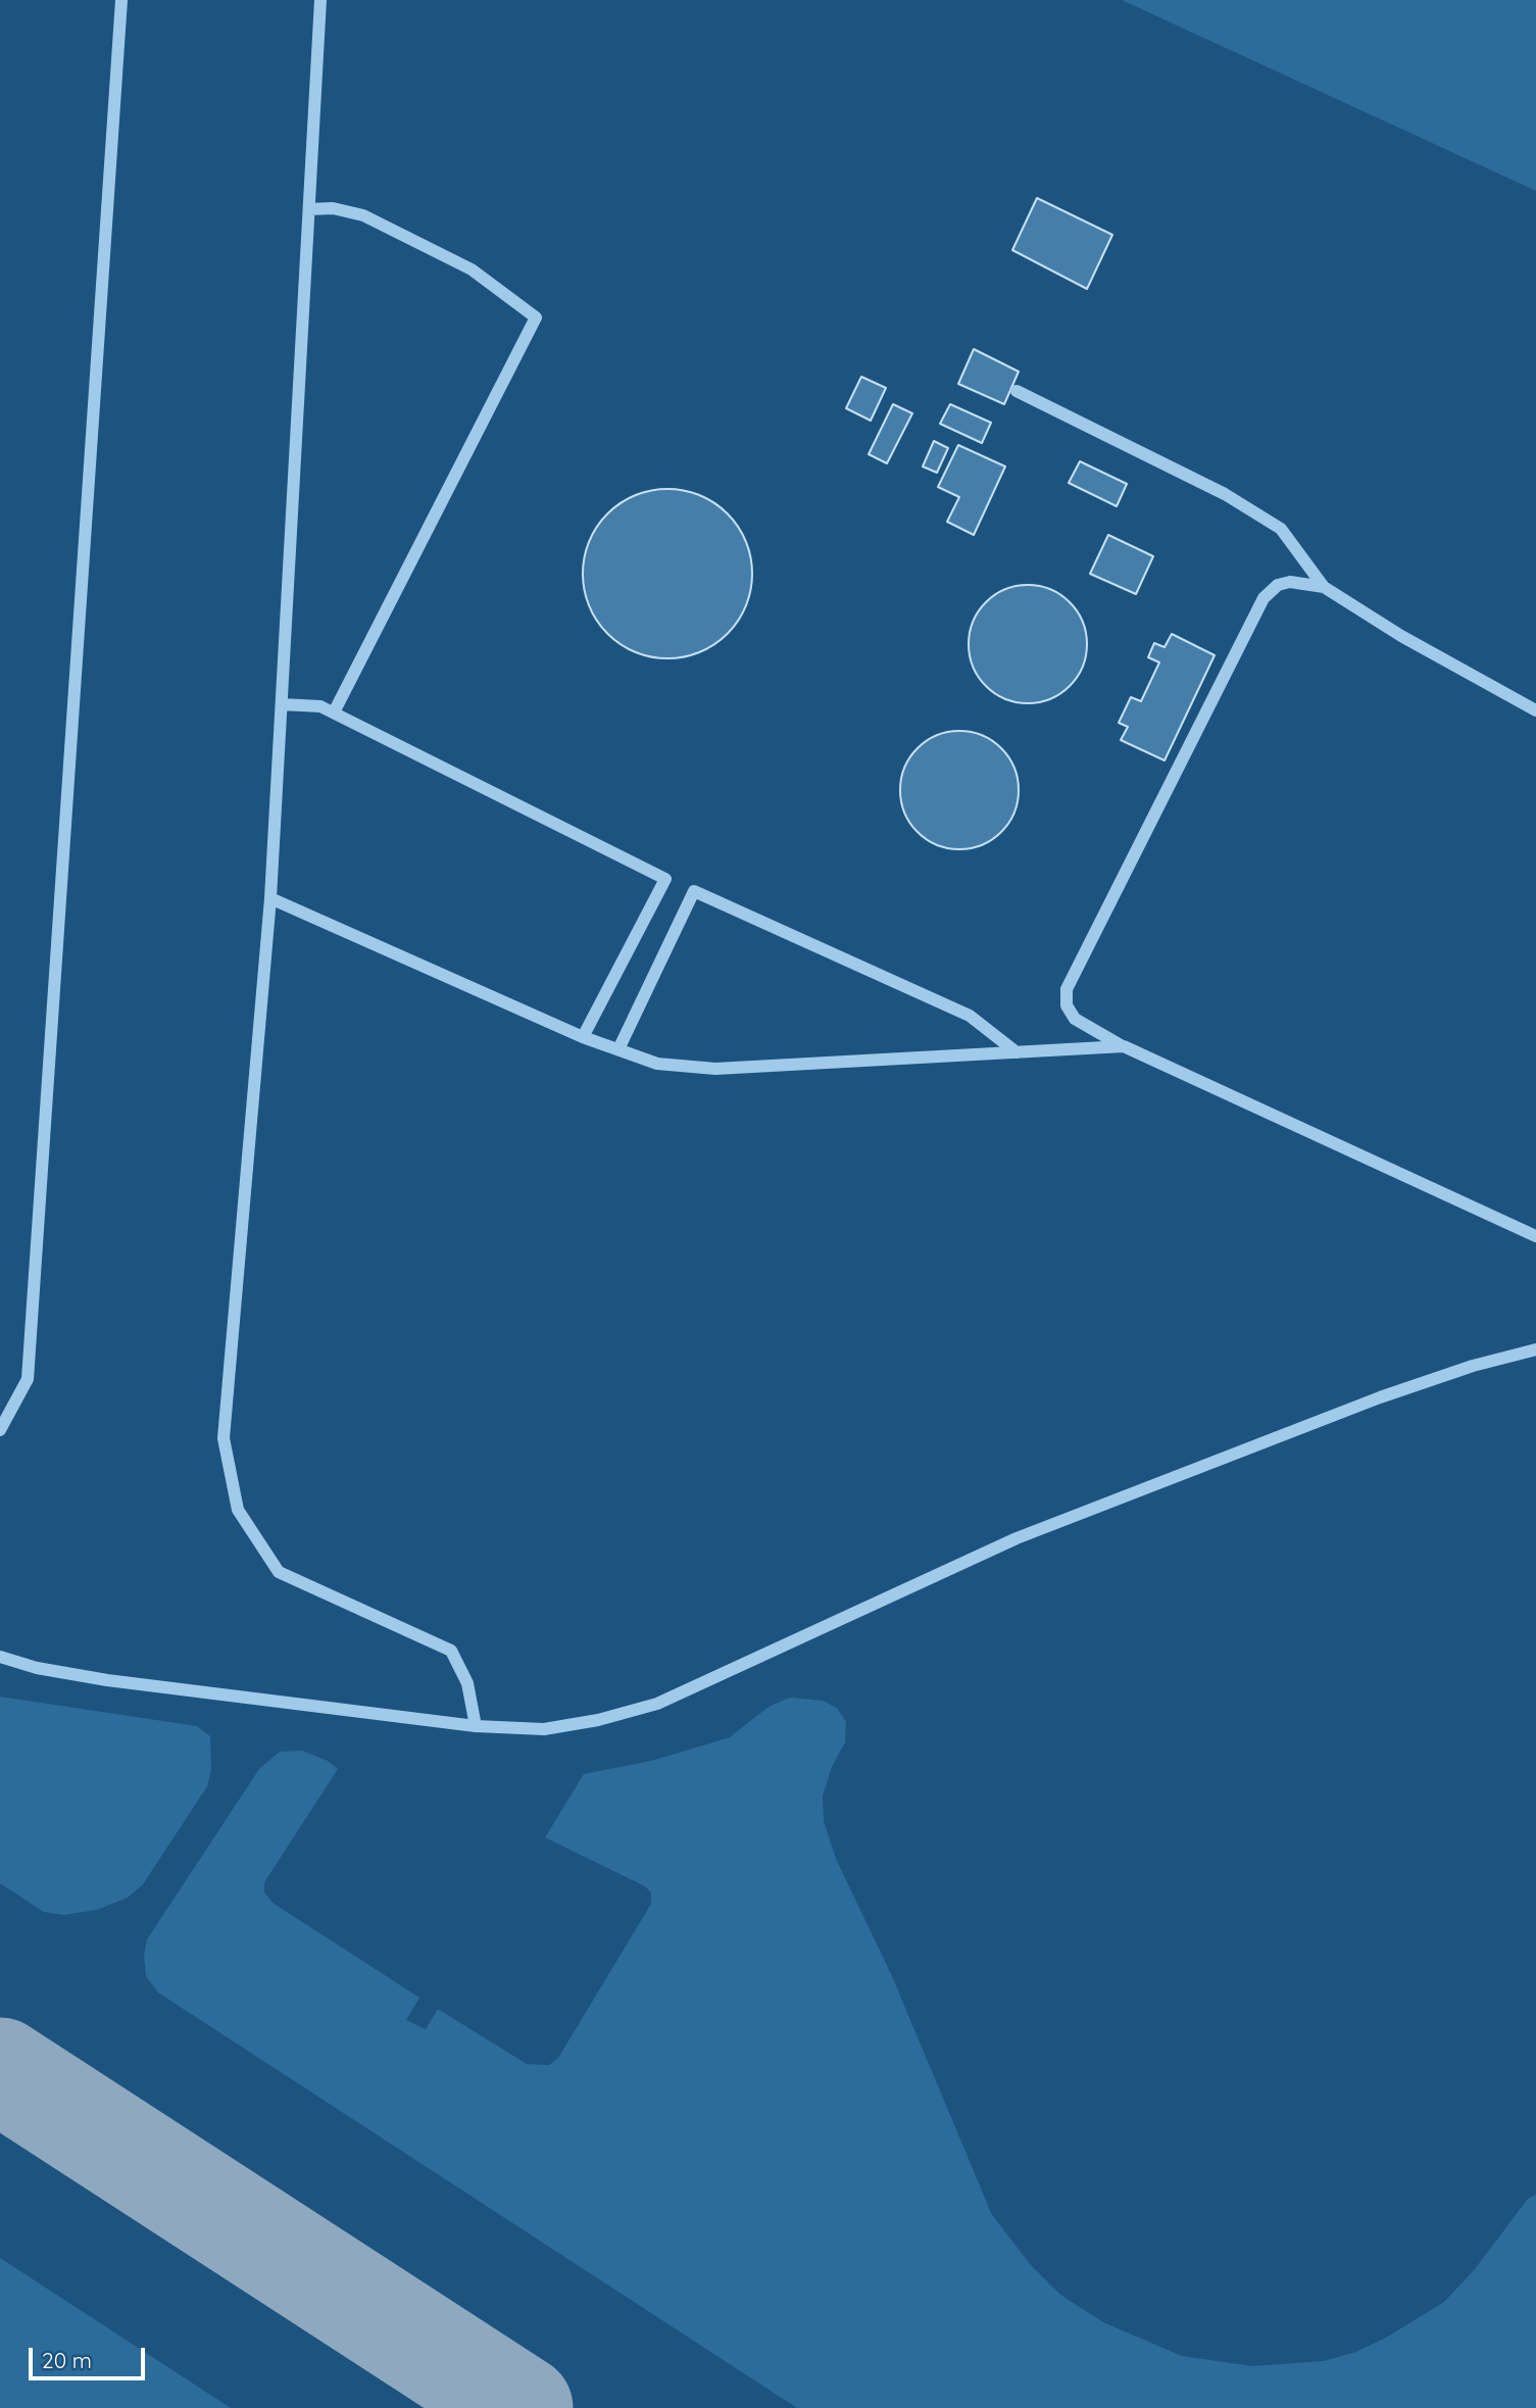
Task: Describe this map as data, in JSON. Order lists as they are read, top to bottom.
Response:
{
  "scale_bar": "20 m"
}
